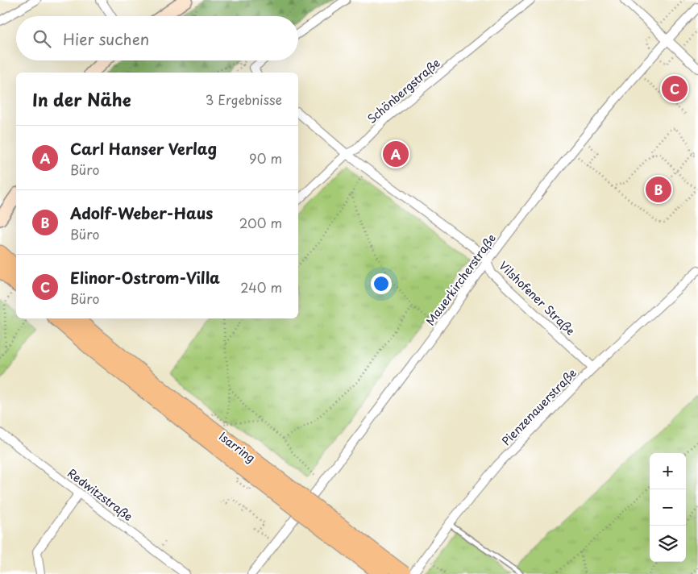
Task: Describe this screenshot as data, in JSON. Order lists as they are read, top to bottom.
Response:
{
  "streets": {
    "highway": ["Isarring"],
    "street": [
      "Schönbergstraße",
      "Mauerkircherstraße",
      "Vilshofener Straße",
      "Pienzenauerstraße",
      "Redwitzstraße"
    ]
  },
  "crossings": [
    ["Schönbergstraße", "Vilshofener Straße"],
    ["Mauerkircherstraße", "Vilshofener Straße"],
    ["Vilshofener Straße", "Pienzenauerstraße"]
  ],
  "page": {
    "search": "Hier suchen",
    "heading": ["In der Nähe", "3 Ergebnisse"],
    "pins": ["C", "A", "B"],
    "list": [
      {
        "mark": "A",
        "name": "Carl Hanser Verlag",
        "note": "Büro",
        "value": "90 m"
      },
      {
        "mark": "B",
        "name": "Adolf-Weber-Haus",
        "note": "Büro",
        "value": "200 m"
      },
      {
        "mark": "C",
        "name": "Elinor-Ostrom-Villa",
        "note": "Büro",
        "value": "240 m"
      }
    ],
    "map_buttons": ["+", "−"]
  }
}
